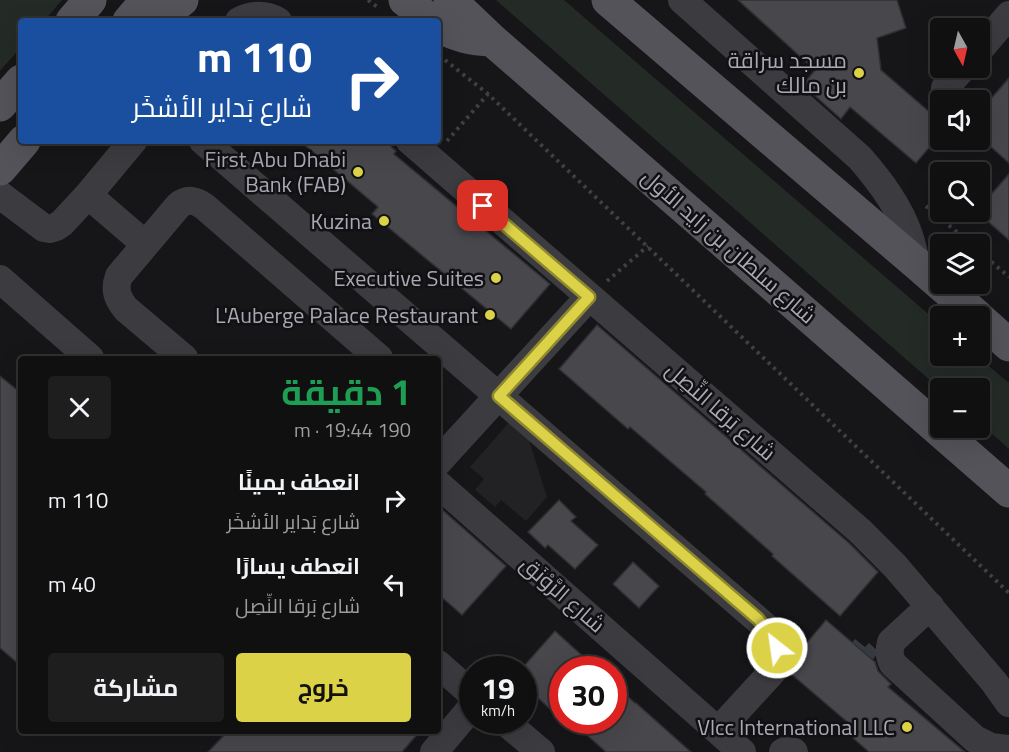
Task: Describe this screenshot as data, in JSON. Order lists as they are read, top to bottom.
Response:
{
  "streets": {
    "main road": ["شارع سلطان بن زايد الأول"],
    "street": ["شارع بَرقا النِّصِل", "شارع الرَّوْنَق"]
  },
  "places": [
    "مسجد سراقة بن مالك",
    "First Abu Dhabi Bank (FAB)",
    "Kuzina",
    "Executive Suites",
    "L'Auberge Palace Restaurant",
    "Vlcc International LLC"
  ],
  "north": "bottom",
  "page": {
    "map_buttons": ["+", "−"],
    "turn": ["110 m", "شارع بَداير الأشخَر"],
    "heading": ["1 دقيقة", "190 m · 19:44"],
    "list": [
      {
        "name": "انعطف يمينًا",
        "note": "شارع بَداير الأشخَر",
        "value": "110 m"
      },
      {
        "name": "انعطف يسارًا",
        "note": "شارع بَرقا النِّصِل",
        "value": "40 m"
      }
    ],
    "buttons": ["خروج", "مشاركة"],
    "speed": "19 km/h",
    "limit": "30"
  }
}
